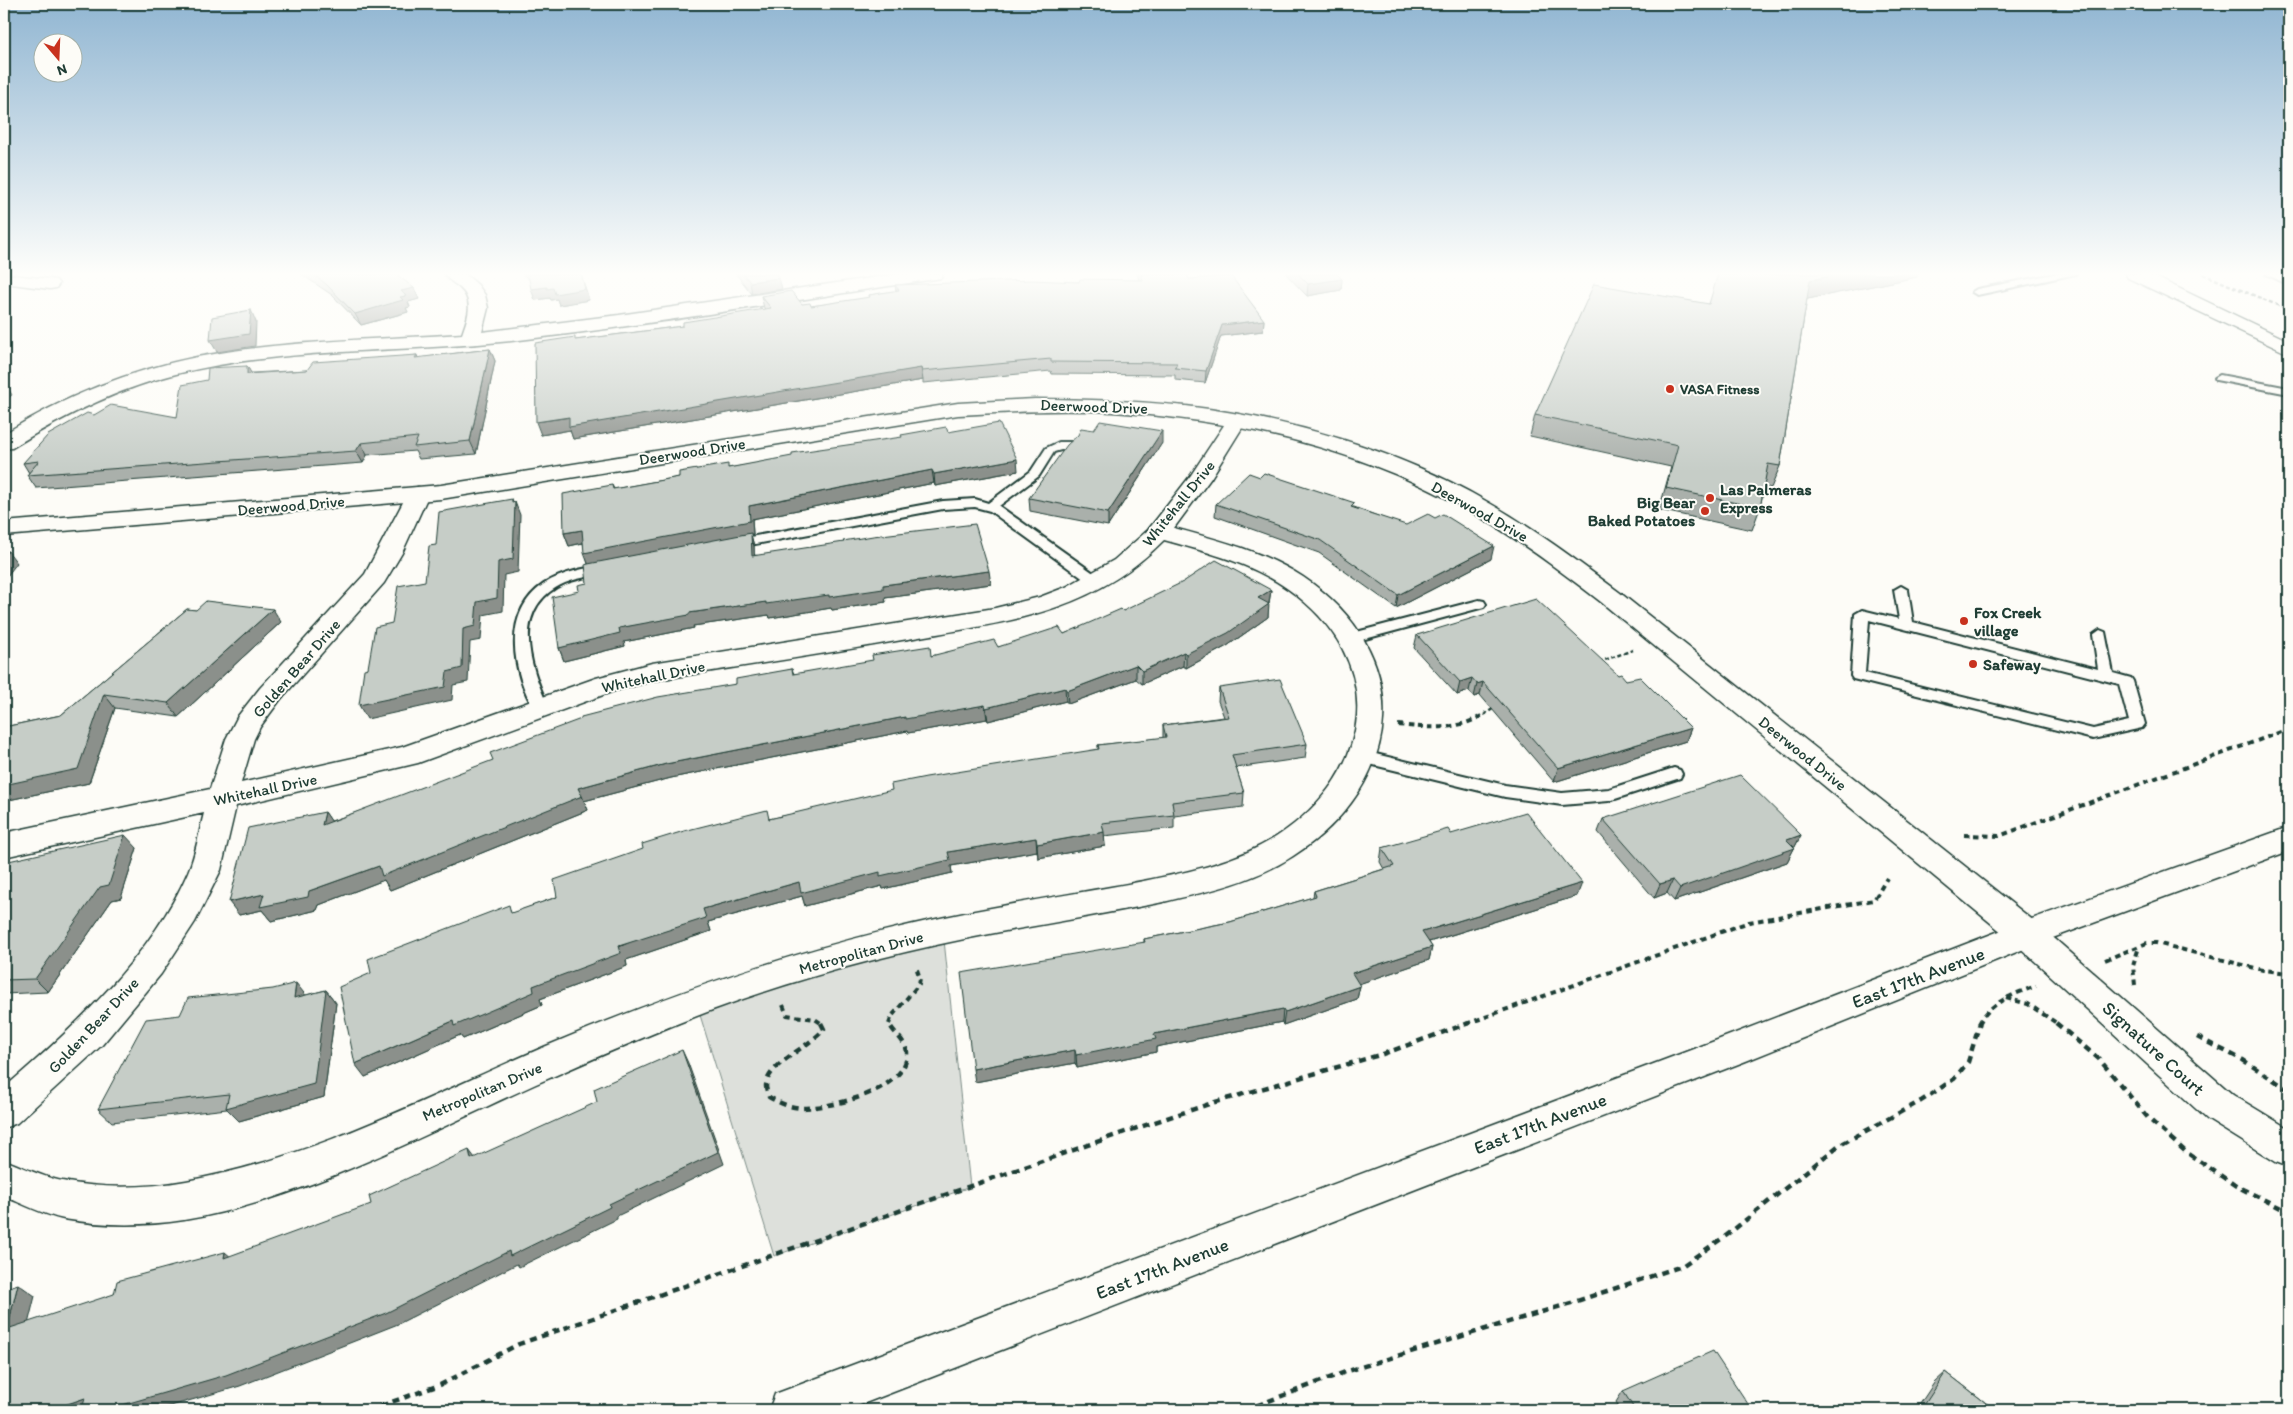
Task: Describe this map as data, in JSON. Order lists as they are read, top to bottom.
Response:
{
  "streets": {
    "street": [
      "Deerwood Drive",
      "Whitehall Drive",
      "Golden Bear Drive",
      "Metropolitan Drive",
      "East 17th Avenue",
      "Signature Court"
    ]
  },
  "crossings": [
    ["Deerwood Drive", "Whitehall Drive"],
    ["Deerwood Drive", "Golden Bear Drive"],
    ["Deerwood Drive", "East 17th Avenue"],
    ["Deerwood Drive", "Signature Court"],
    ["Whitehall Drive", "Golden Bear Drive"],
    ["Whitehall Drive", "Metropolitan Drive"],
    ["East 17th Avenue", "Signature Court"]
  ],
  "places": [
    "VASA Fitness",
    "Las Palmeras Express",
    "Big Bear Baked Potatoes",
    "Fox Creek village",
    "Safeway"
  ],
  "north": "bottom"
}
